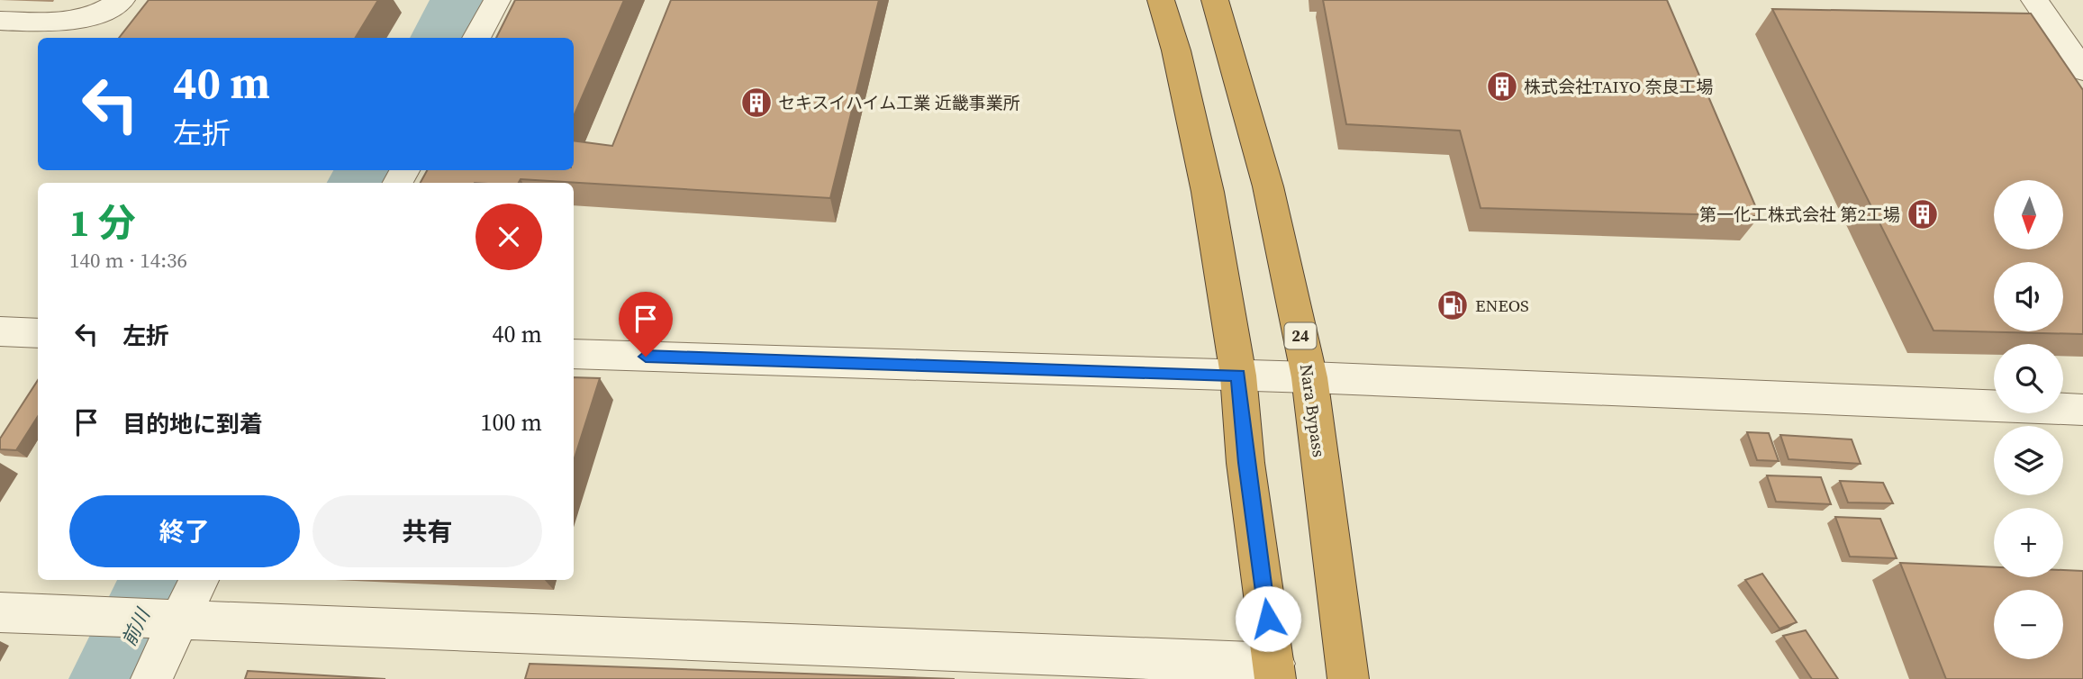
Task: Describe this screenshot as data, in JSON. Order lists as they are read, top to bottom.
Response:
{
  "streets": {
    "highway": ["24", "Nara Bypass"]
  },
  "water": ["前川"],
  "places": {
    "building": ["株式会社TAIYO 奈良工場", "セキスイハイム工業 近畿事業所", "第一化工株式会社 第2工場"],
    "fuel station": ["ENEOS"]
  },
  "north": "bottom",
  "page": {
    "turn": ["40 m", "左折"],
    "map_buttons": ["+", "−"],
    "heading": ["1 分", "140 m · 14:36"],
    "list": [
      {
        "name": "左折",
        "value": "40 m"
      },
      {
        "name": "目的地に到着",
        "value": "100 m"
      }
    ],
    "buttons": ["終了", "共有"]
  }
}
